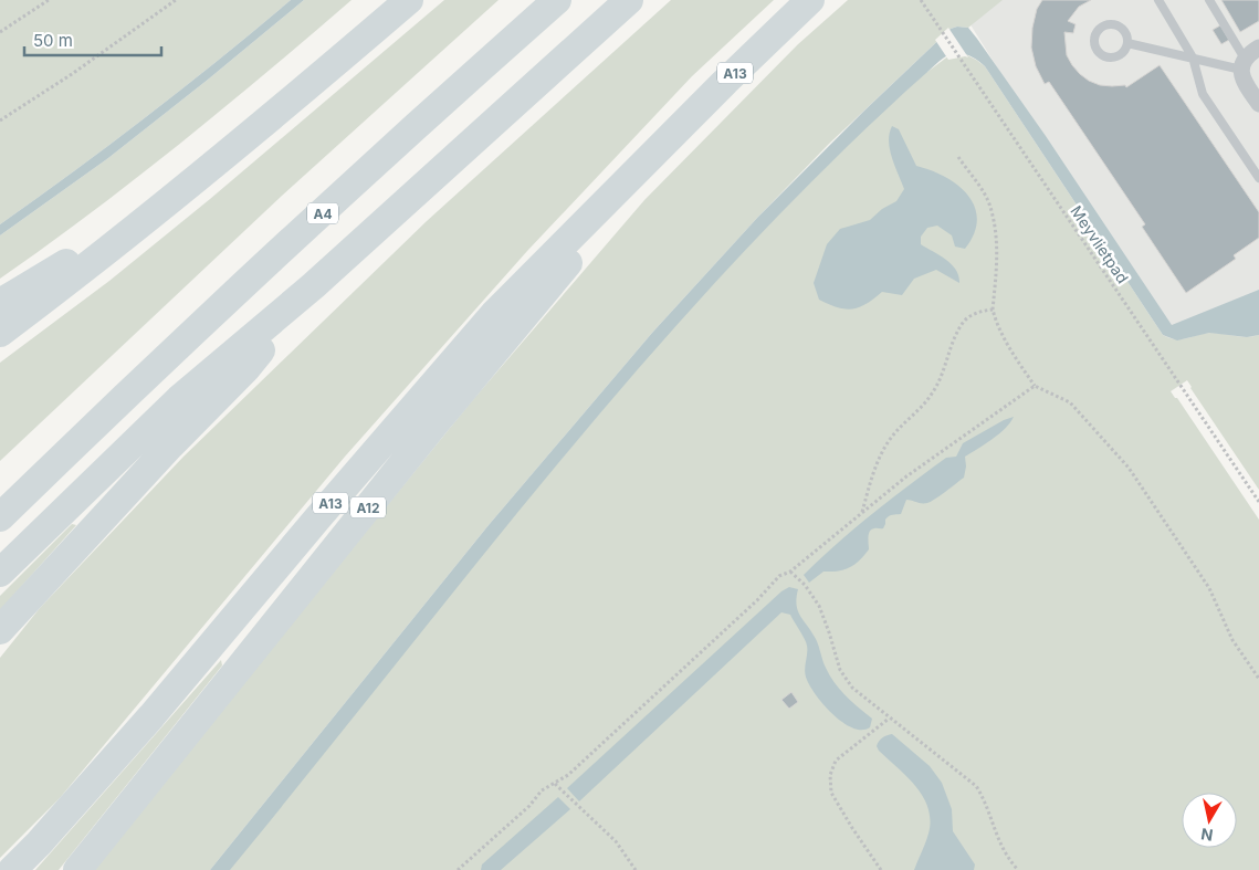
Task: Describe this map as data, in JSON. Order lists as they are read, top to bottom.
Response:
{
  "streets": {
    "highway": ["A13", "A4", "A12"],
    "path": ["Meyvlietpad"]
  },
  "crossings": [
    ["A13", "A12"]
  ],
  "scale_bar": "50 m",
  "north": "bottom"
}
